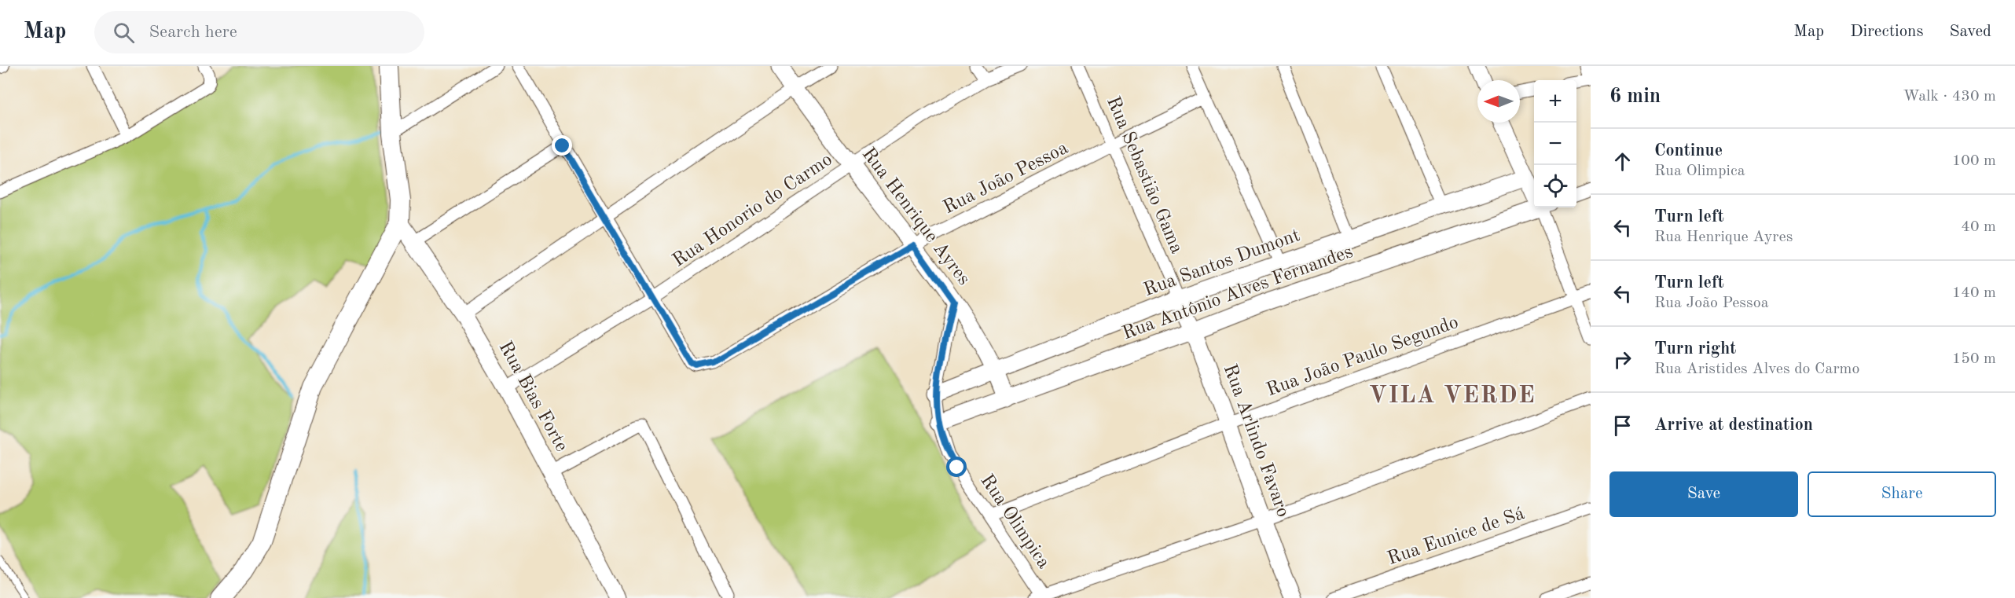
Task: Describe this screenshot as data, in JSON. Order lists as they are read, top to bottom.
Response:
{
  "streets": {
    "street": [
      "Rua Sebastião Gama",
      "Rua João Pessoa",
      "Rua Honorio do Carmo",
      "Rua Henrique Ayres",
      "Rua Santos Dumont",
      "Rua Antônio Alves Fernandes",
      "Rua João Paulo Segundo",
      "Rua Bias Forte",
      "Rua Arlindo Favaro",
      "Rua Olimpica",
      "Rua Eunice de Sá"
    ]
  },
  "crossings": [
    ["Rua Sebastião Gama", "Rua João Pessoa"],
    ["Rua Sebastião Gama", "Rua Santos Dumont"],
    ["Rua Sebastião Gama", "Rua Arlindo Favaro"],
    ["Rua João Pessoa", "Rua Honorio do Carmo"],
    ["Rua João Pessoa", "Rua Henrique Ayres"],
    ["Rua Honorio do Carmo", "Rua Henrique Ayres"],
    ["Rua Honorio do Carmo", "Rua Bias Forte"],
    ["Rua Henrique Ayres", "Rua Santos Dumont"],
    ["Rua Henrique Ayres", "Rua Antônio Alves Fernandes"],
    ["Rua Henrique Ayres", "Rua Olimpica"],
    ["Rua Santos Dumont", "Rua Arlindo Favaro"],
    ["Rua Santos Dumont", "Rua Olimpica"],
    ["Rua Antônio Alves Fernandes", "Rua Arlindo Favaro"],
    ["Rua Antônio Alves Fernandes", "Rua Olimpica"],
    ["Rua João Paulo Segundo", "Rua Arlindo Favaro"],
    ["Rua João Paulo Segundo", "Rua Olimpica"]
  ],
  "districts": ["VILA VERDE"],
  "north": "left",
  "page": {
    "header": "Map",
    "search": "Search here",
    "nav": ["Map", "Directions", "Saved"],
    "heading": ["6 min", "Walk · 430 m"],
    "map_buttons": ["+", "−"],
    "list": [
      ["Continue", "Rua Olimpica", "100 m"],
      ["Turn left", "Rua Henrique Ayres", "40 m"],
      ["Turn left", "Rua João Pessoa", "140 m"],
      ["Turn right", "Rua Aristides Alves do Carmo", "150 m"],
      "Arrive at destination"
    ],
    "buttons": ["Save", "Share"]
  }
}
